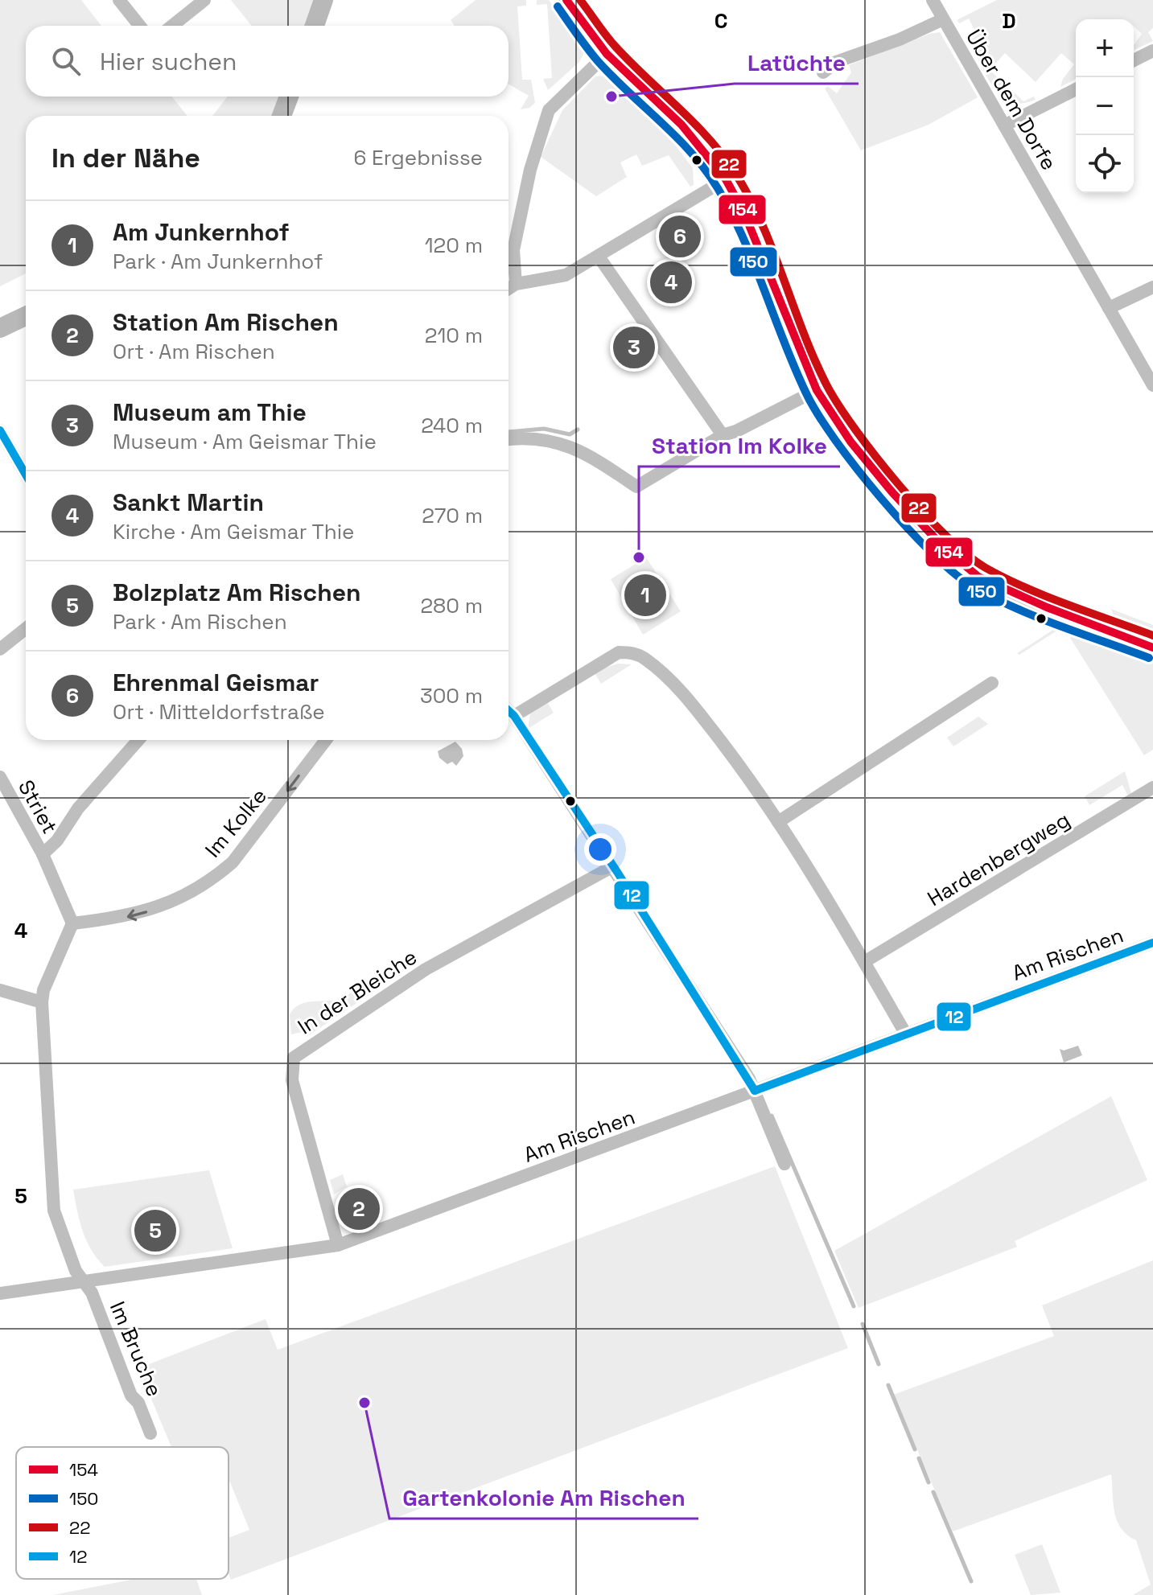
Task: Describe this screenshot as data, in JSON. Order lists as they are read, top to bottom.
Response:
{
  "streets": {
    "street": [
      "Über dem Dorfe",
      "Striet",
      "Im Kolke",
      "Hardenbergweg",
      "Am Rischen",
      "In der Bleiche",
      "Im Bruche"
    ]
  },
  "crossings": [
    ["Striet", "Im Kolke"],
    ["Am Rischen", "In der Bleiche"],
    ["Am Rischen", "Im Bruche"]
  ],
  "one_way": ["Im Kolke"],
  "places": ["Latüchte", "Station Im Kolke", "Gartenkolonie Am Rischen"],
  "lines": [
    "transit line 154",
    "transit line 22",
    "transit line 150",
    "transit line 12"
  ],
  "legend": [
    "154",
    "150",
    "22",
    "12"
  ],
  "page": {
    "map_buttons": ["+", "−"],
    "search": "Hier suchen",
    "heading": ["In der Nähe", "6 Ergebnisse"],
    "list": [
      {
        "mark": "1",
        "name": "Am Junkernhof",
        "note": "Park · Am Junkernhof",
        "value": "120 m"
      },
      {
        "mark": "2",
        "name": "Station Am Rischen",
        "note": "Ort · Am Rischen",
        "value": "210 m"
      },
      {
        "mark": "3",
        "name": "Museum am Thie",
        "note": "Museum · Am Geismar Thie",
        "value": "240 m"
      },
      {
        "mark": "4",
        "name": "Sankt Martin",
        "note": "Kirche · Am Geismar Thie",
        "value": "270 m"
      },
      {
        "mark": "5",
        "name": "Bolzplatz Am Rischen",
        "note": "Park · Am Rischen",
        "value": "280 m"
      },
      {
        "mark": "6",
        "name": "Ehrenmal Geismar",
        "note": "Ort · Mitteldorfstraße",
        "value": "300 m"
      }
    ],
    "pins": [
      "6",
      "4",
      "3",
      "1",
      "2",
      "5"
    ]
  },
  "grid": {
    "columns": ["C", "D"],
    "rows": ["4", "5"]
  }
}
